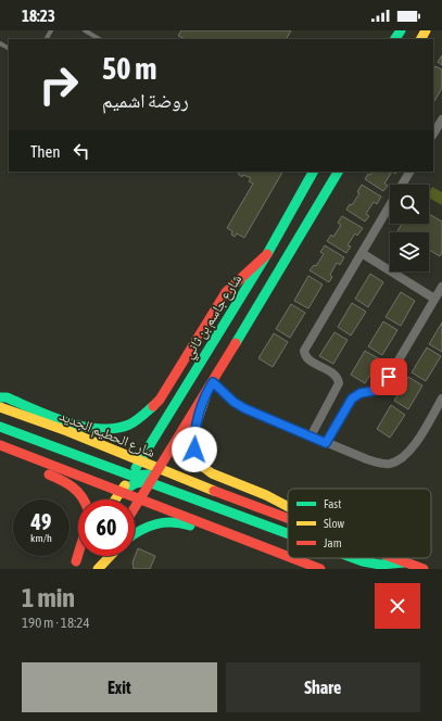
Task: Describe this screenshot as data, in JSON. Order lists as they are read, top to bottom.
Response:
{
  "streets": {
    "main road": ["شارع جاسم بن ثاني", "شارع الحطيم الجديد"]
  },
  "crossings": [
    ["شارع جاسم بن ثاني", "شارع الحطيم الجديد"]
  ],
  "legend": ["Fast", "Slow", "Jam"],
  "page": {
    "status": "18:23",
    "turn": ["50 m", "روضة اشميم"],
    "then": "Then",
    "speed": "49 km/h",
    "limit": "60",
    "heading": ["1 min", "190 m · 18:24"],
    "buttons": ["Exit", "Share"]
  }
}
